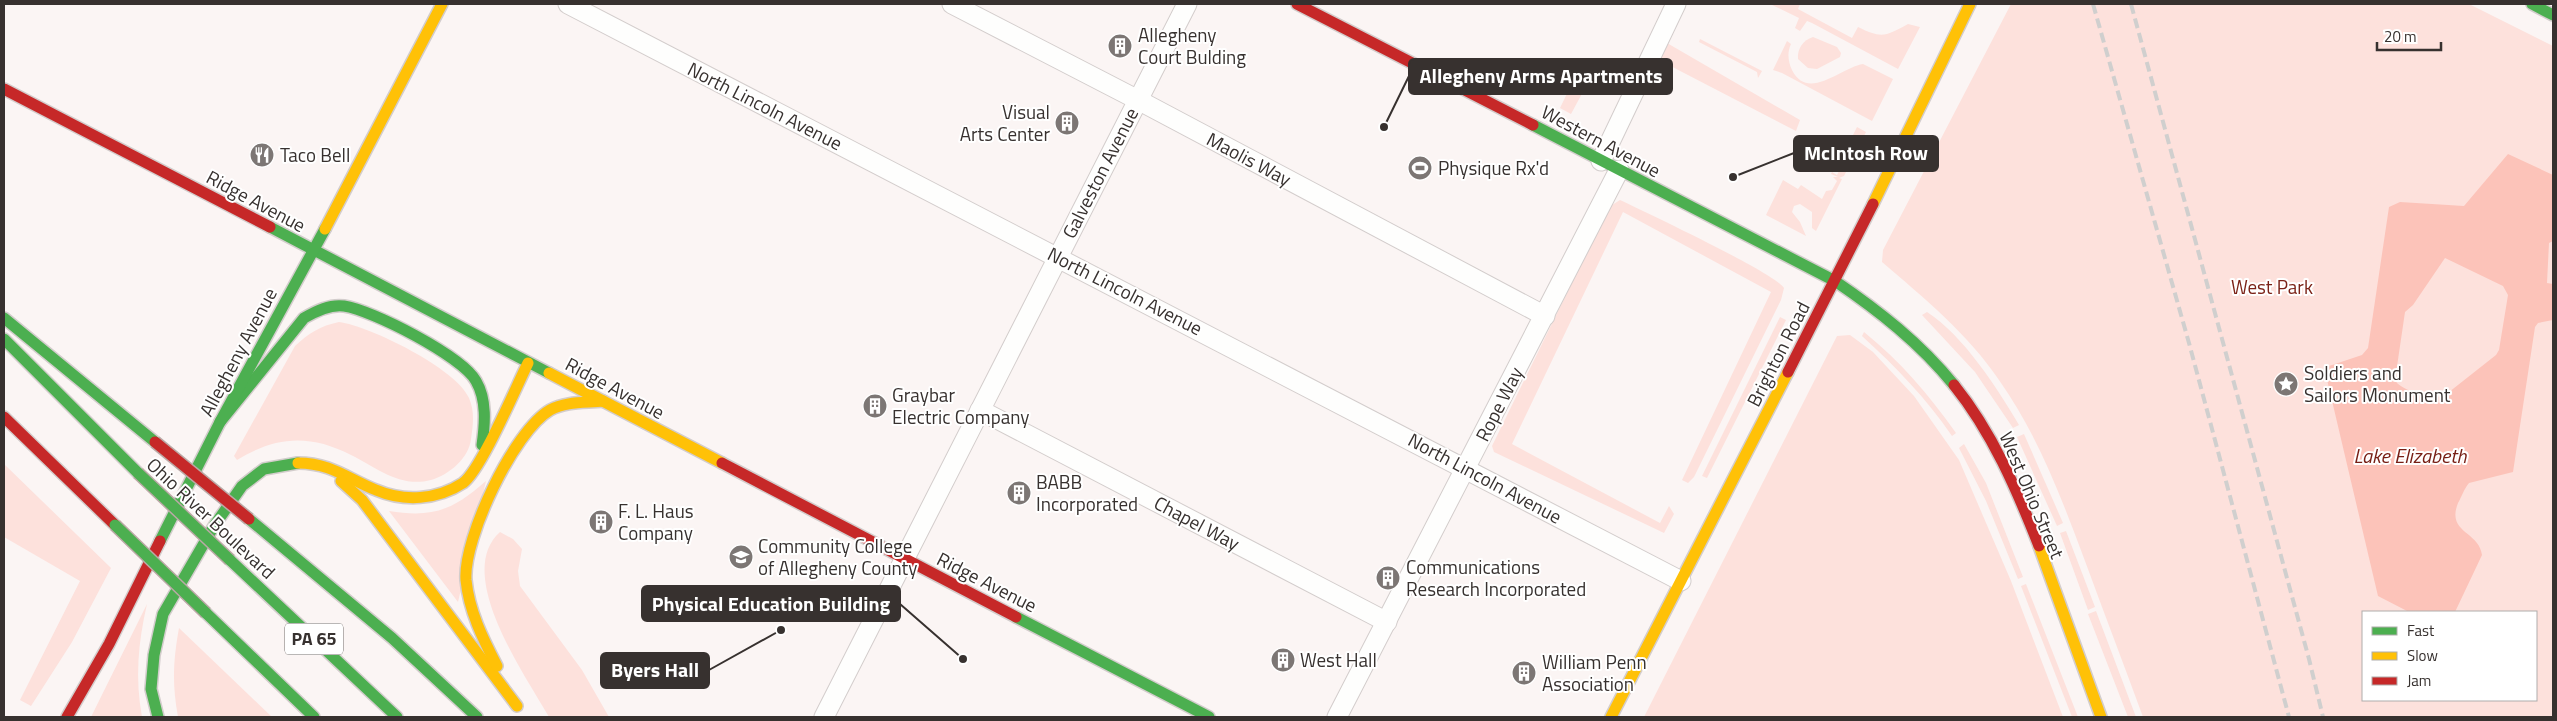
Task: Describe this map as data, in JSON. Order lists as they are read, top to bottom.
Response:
{
  "streets": {
    "main road": [
      "Western Avenue",
      "Ridge Avenue",
      "Allegheny Avenue",
      "Brighton Road",
      "West Ohio Street",
      "Ohio River Boulevard",
      "PA 65"
    ],
    "street": [
      "North Lincoln Avenue",
      "Maolis Way",
      "Galveston Avenue",
      "Rope Way",
      "Chapel Way"
    ]
  },
  "crossings": [
    ["North Lincoln Avenue", "Galveston Avenue"],
    ["North Lincoln Avenue", "Brighton Road"],
    ["North Lincoln Avenue", "Rope Way"],
    ["Western Avenue", "Brighton Road"],
    ["Western Avenue", "Rope Way"],
    ["Western Avenue", "West Ohio Street"],
    ["Maolis Way", "Galveston Avenue"],
    ["Maolis Way", "Rope Way"],
    ["Galveston Avenue", "Ridge Avenue"],
    ["Galveston Avenue", "Chapel Way"],
    ["Ridge Avenue", "Allegheny Avenue"],
    ["Brighton Road", "West Ohio Street"],
    ["Rope Way", "Chapel Way"]
  ],
  "water": ["Lake Elizabeth"],
  "parks": ["West Park"],
  "places": {
    "building": [
      "Allegheny Court Bulding",
      "Visual Arts Center",
      "Graybar Electric Company",
      "BABB Incorporated",
      "F. L. Haus Company",
      "Communications Research Incorporated",
      "West Hall",
      "William Penn Association"
    ],
    "other": [
      "Allegheny Arms Apartments",
      "McIntosh Row",
      "Byers Hall",
      "Physical Education Building"
    ],
    "restaurant": ["Taco Bell"],
    "sports": ["Physique Rx'd"],
    "place": ["Soldiers and Sailors Monument"],
    "school or university": ["Community College of Allegheny County"]
  },
  "legend": ["Fast", "Slow", "Jam"],
  "scale_bar": "20 m"
}
